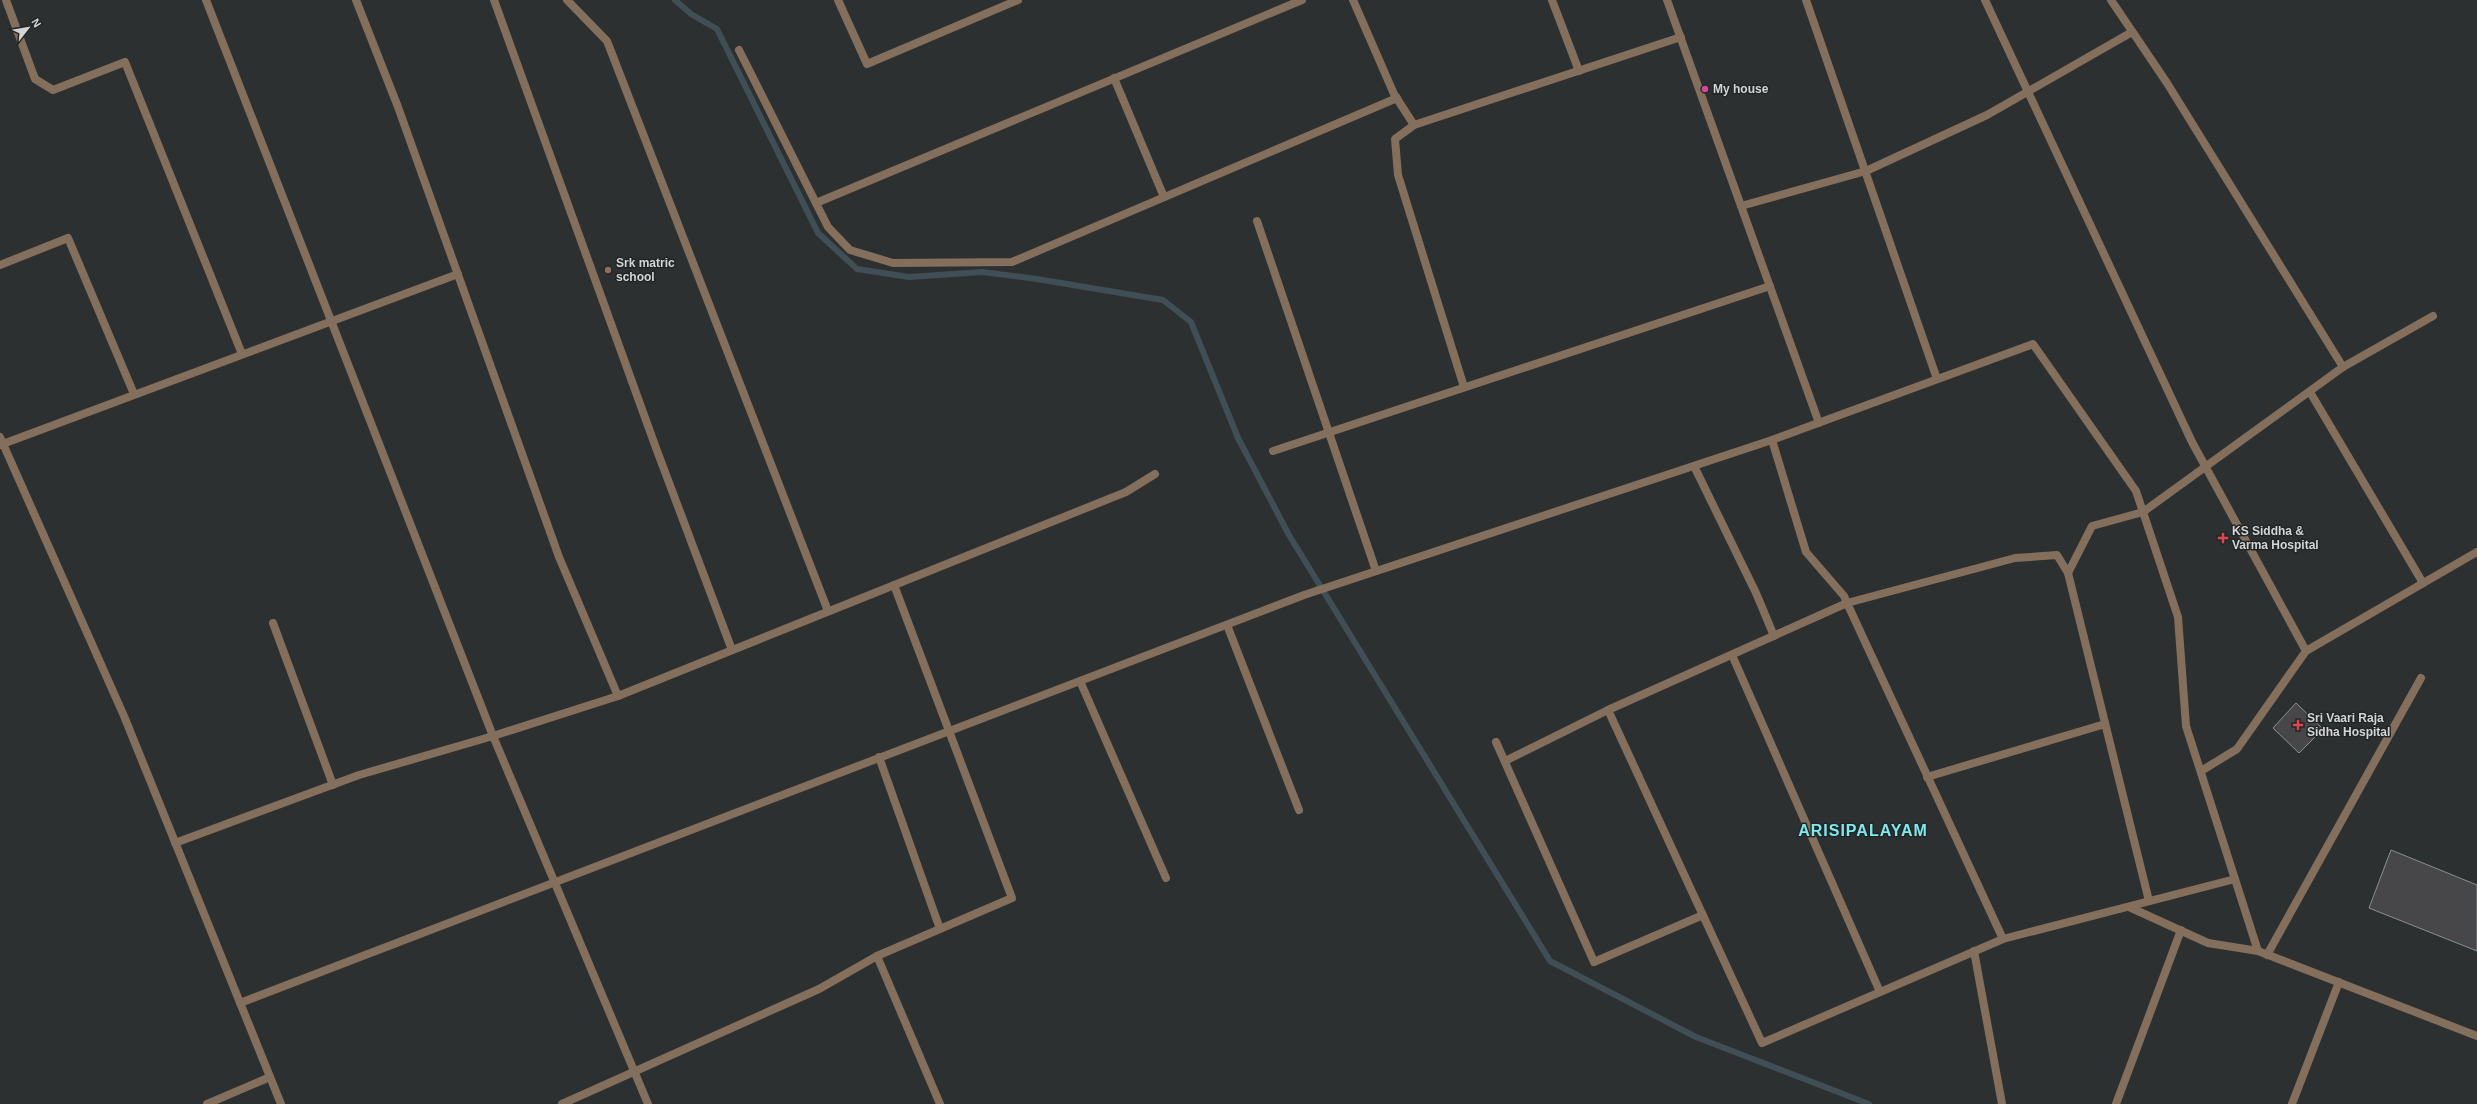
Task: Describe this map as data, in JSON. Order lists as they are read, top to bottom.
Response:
{
  "districts": ["ARISIPALAYAM"],
  "places": {
    "other": ["My house", "Srk matric school"],
    "health": ["KS Siddha & Varma Hospital", "Sri Vaari Raja Sidha Hospital"]
  },
  "north": "top right"
}
